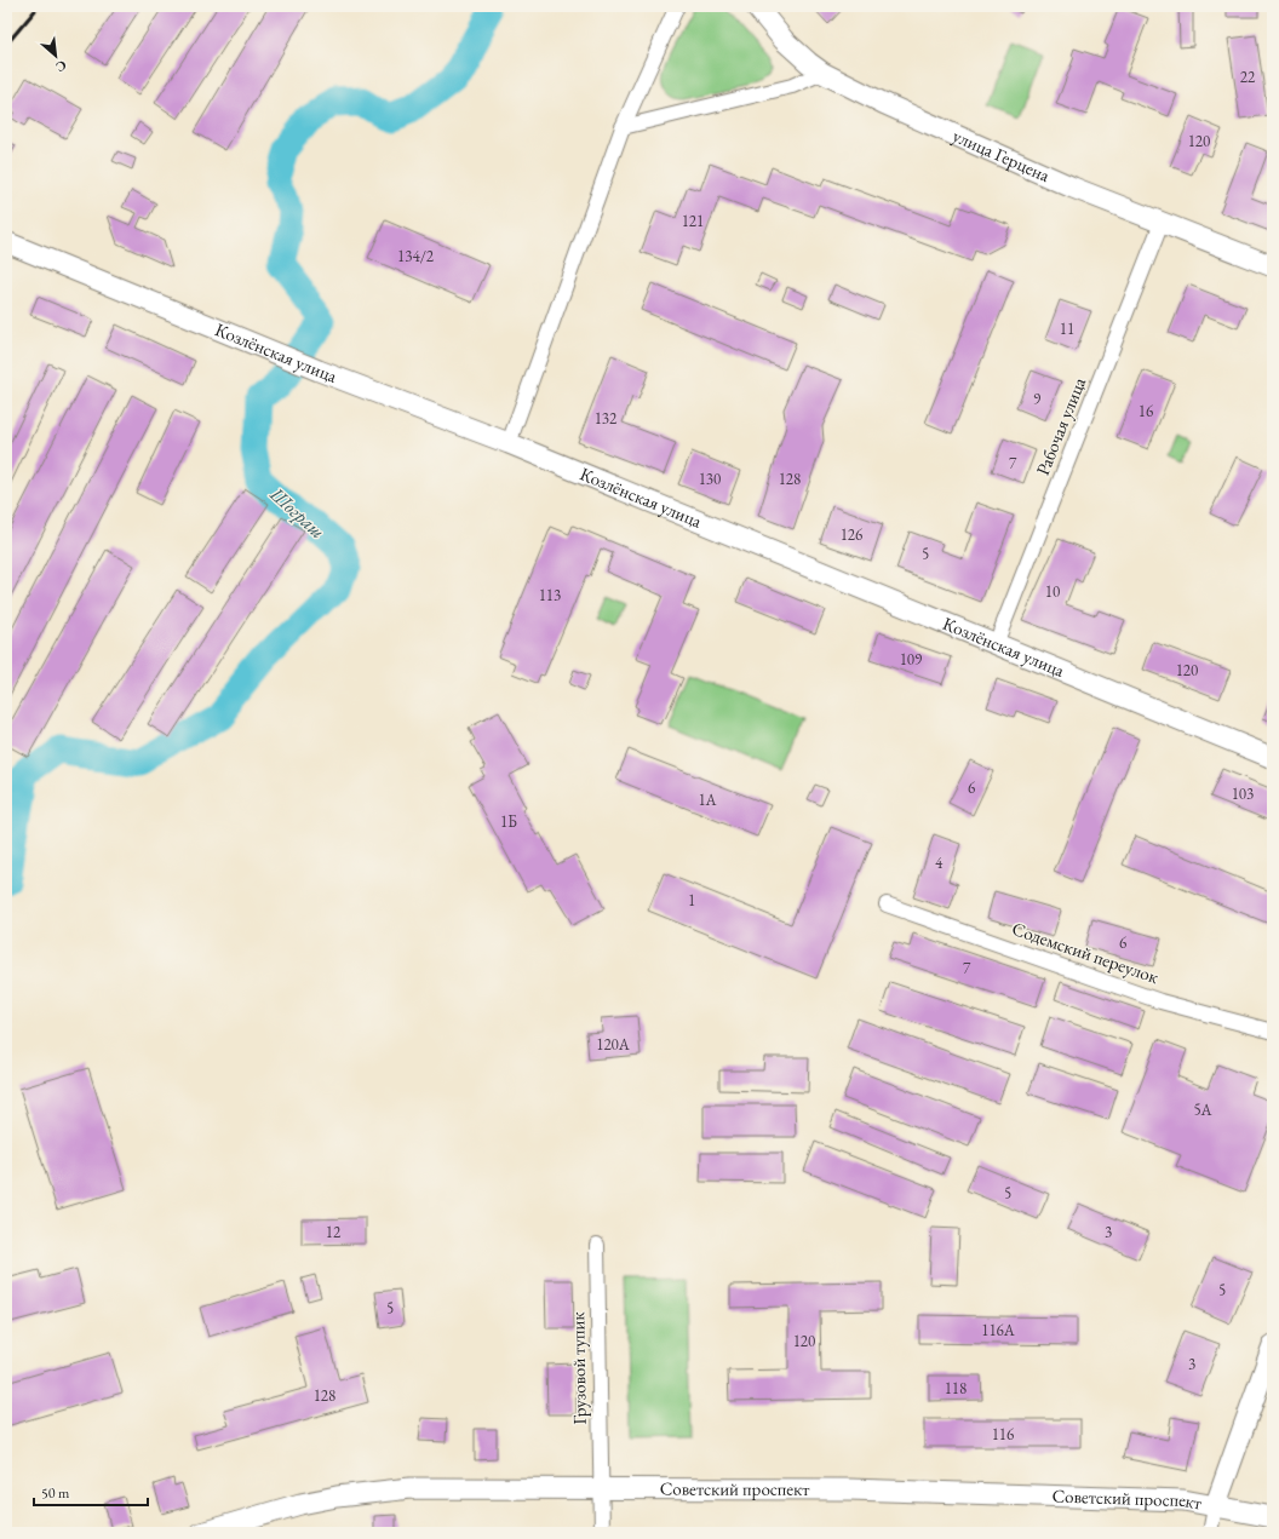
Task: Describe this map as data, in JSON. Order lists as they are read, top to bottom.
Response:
{
  "streets": {
    "street": [
      "улица Герцена",
      "Козлёнская улица",
      "Рабочая улица",
      "Содемский переулок",
      "Грузовой тупик",
      "Советский проспект"
    ]
  },
  "crossings": [
    ["улица Герцена", "Рабочая улица"],
    ["Козлёнская улица", "Рабочая улица"],
    ["Грузовой тупик", "Советский проспект"]
  ],
  "water": ["Шограш"],
  "house_numbers": [
    "22",
    "120",
    "121",
    "134/2",
    "11",
    "9",
    "16",
    "132",
    "7",
    "130",
    "128",
    "126",
    "5",
    "10",
    "113",
    "109",
    "120",
    "6",
    "103",
    "1А",
    "1Б",
    "4",
    "1",
    "6",
    "7",
    "120А",
    "5А",
    "5",
    "12",
    "3",
    "5",
    "5",
    "116А",
    "120",
    "3",
    "118",
    "128",
    "116"
  ],
  "scale_bar": "50 m",
  "north": "bottom right"
}
